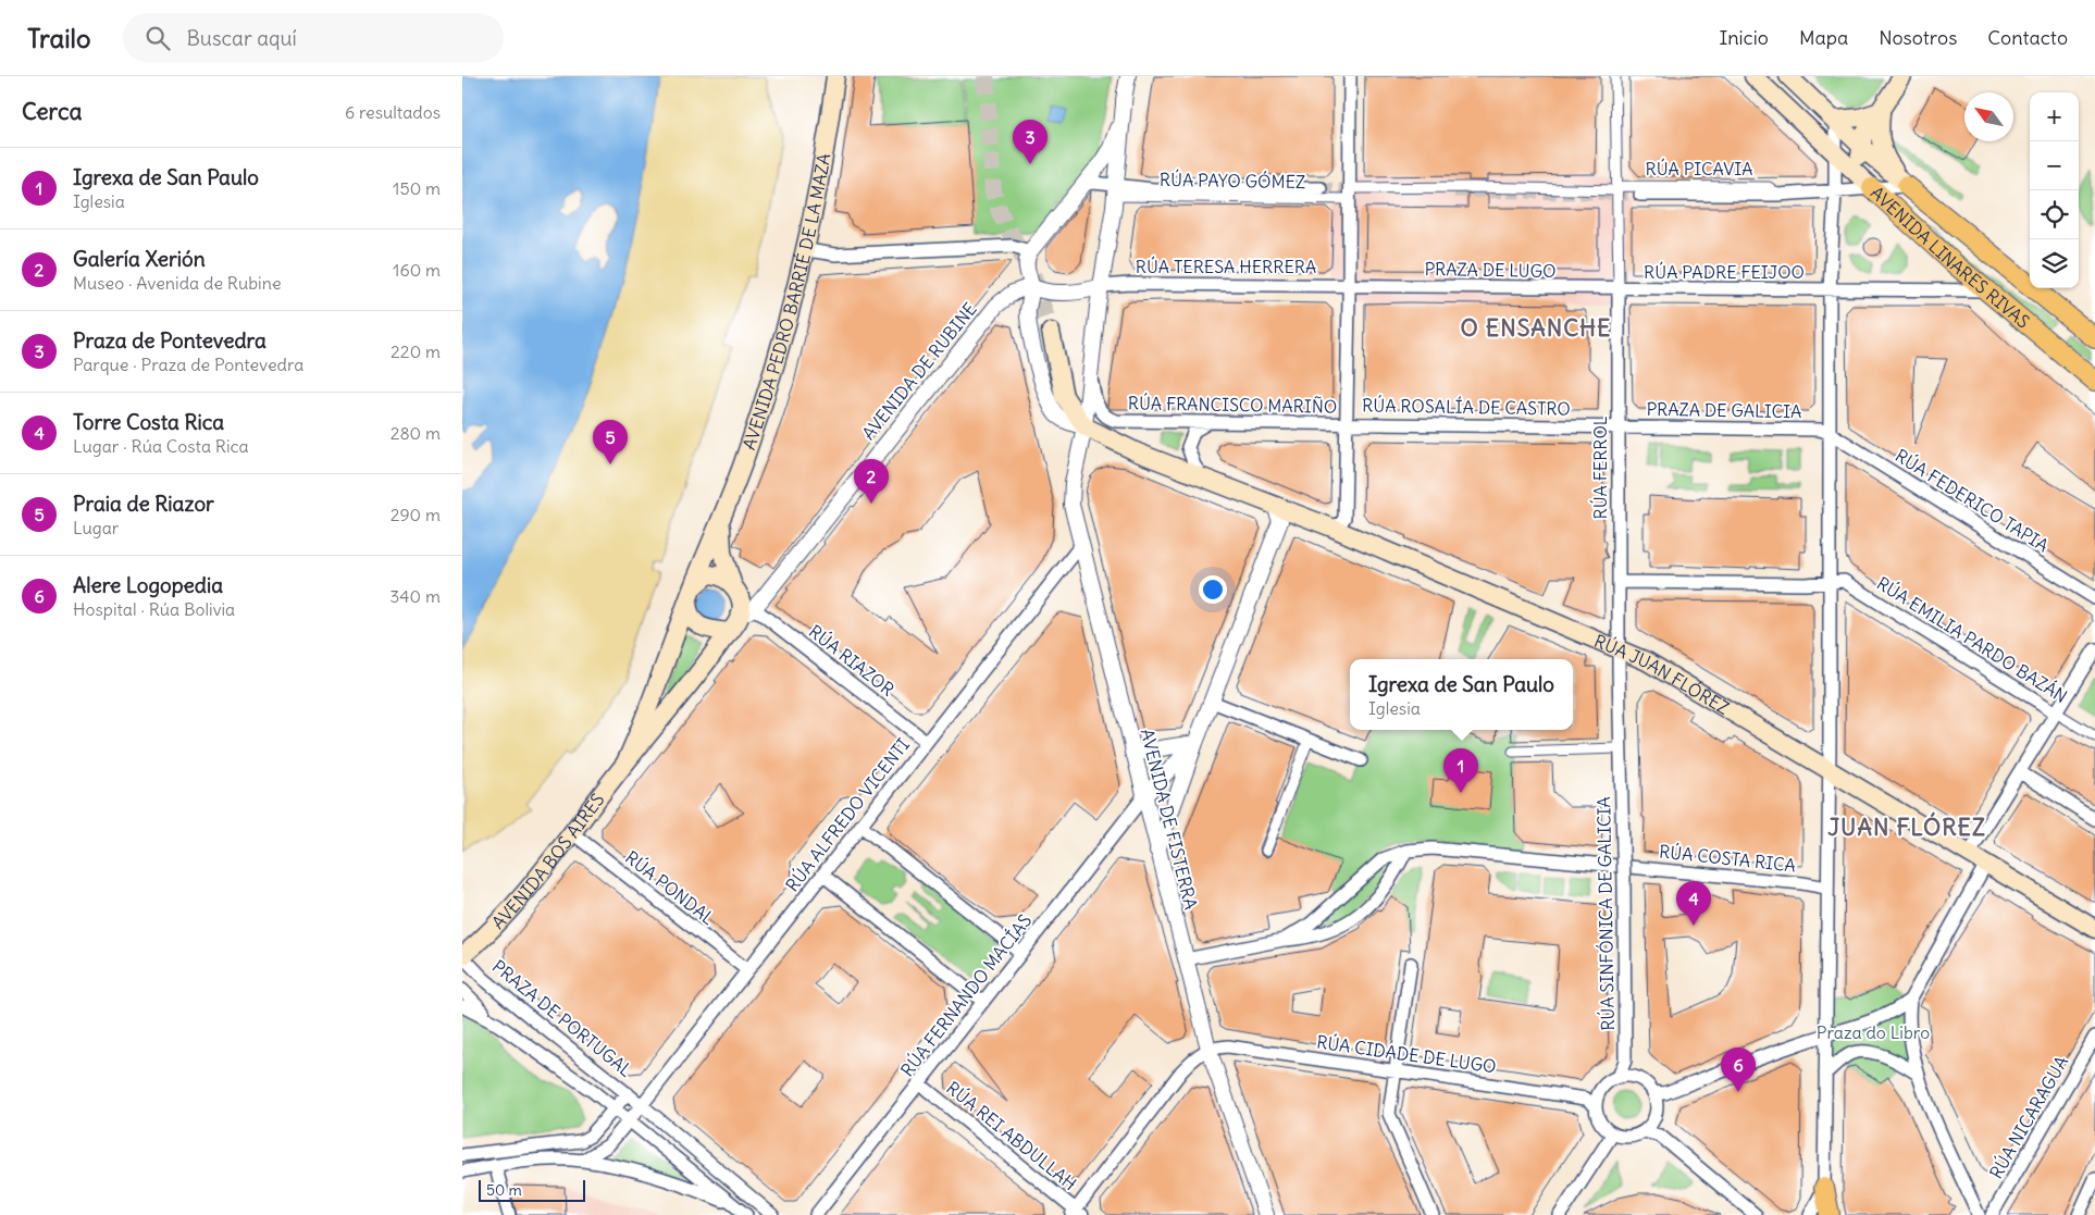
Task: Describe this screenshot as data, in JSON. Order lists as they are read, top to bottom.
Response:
{
  "streets": {
    "main road": [
      "AVENIDA LINARES RIVAS",
      "AVENIDA PEDRO BARRIÉ DE LA MAZA",
      "RÚA JUAN FLÓREZ",
      "AVENIDA BOS AIRES"
    ],
    "street": [
      "RÚA PICAVIA",
      "RÚA PAYO GÓMEZ",
      "RÚA TERESA HERRERA",
      "PRAZA DE LUGO",
      "RÚA PADRE FEIJOO",
      "AVENIDA DE RUBINE",
      "RÚA FRANCISCO MARIÑO",
      "RÚA ROSALÍA DE CASTRO",
      "PRAZA DE GALICIA",
      "RÚA FERROL",
      "RÚA FEDERICO TAPIA",
      "RÚA EMILIA PARDO BAZÁN",
      "RÚA RIAZOR",
      "RÚA ALFREDO VICENTI",
      "AVENIDA DE FISTERRA",
      "RÚA COSTA RICA",
      "RÚA PONDAL",
      "RÚA SINFÓNICA DE GALICIA",
      "RÚA FERNANDO MACÍAS",
      "PRAZA DE PORTUGAL",
      "RÚA CIDADE DE LUGO",
      "RÚA NICARAGUA",
      "RÚA REI ABDULLAH"
    ]
  },
  "crossings": [
    ["RÚA PICAVIA", "AVENIDA LINARES RIVAS"],
    ["RÚA PAYO GÓMEZ", "AVENIDA DE FISTERRA"],
    ["AVENIDA LINARES RIVAS", "RÚA PADRE FEIJOO"],
    ["RÚA TERESA HERRERA", "PRAZA DE LUGO"],
    ["RÚA TERESA HERRERA", "AVENIDA DE FISTERRA"],
    ["PRAZA DE LUGO", "RÚA PADRE FEIJOO"],
    ["PRAZA DE LUGO", "RÚA FERROL"],
    ["RÚA PADRE FEIJOO", "RÚA FERROL"],
    ["AVENIDA PEDRO BARRIÉ DE LA MAZA", "AVENIDA DE RUBINE"],
    ["AVENIDA PEDRO BARRIÉ DE LA MAZA", "RÚA RIAZOR"],
    ["AVENIDA PEDRO BARRIÉ DE LA MAZA", "AVENIDA BOS AIRES"],
    ["AVENIDA DE RUBINE", "RÚA RIAZOR"],
    ["AVENIDA DE RUBINE", "AVENIDA BOS AIRES"],
    ["RÚA FRANCISCO MARIÑO", "RÚA ROSALÍA DE CASTRO"],
    ["RÚA FRANCISCO MARIÑO", "AVENIDA DE FISTERRA"],
    ["RÚA ROSALÍA DE CASTRO", "PRAZA DE GALICIA"],
    ["RÚA ROSALÍA DE CASTRO", "RÚA FERROL"],
    ["PRAZA DE GALICIA", "RÚA FERROL"],
    ["PRAZA DE GALICIA", "RÚA FEDERICO TAPIA"],
    ["RÚA FERROL", "RÚA EMILIA PARDO BAZÁN"],
    ["RÚA FERROL", "RÚA JUAN FLÓREZ"],
    ["RÚA FERROL", "RÚA SINFÓNICA DE GALICIA"],
    ["RÚA RIAZOR", "RÚA ALFREDO VICENTI"],
    ["RÚA RIAZOR", "AVENIDA BOS AIRES"],
    ["RÚA JUAN FLÓREZ", "AVENIDA DE FISTERRA"],
    ["RÚA JUAN FLÓREZ", "RÚA SINFÓNICA DE GALICIA"],
    ["RÚA ALFREDO VICENTI", "AVENIDA DE FISTERRA"],
    ["RÚA ALFREDO VICENTI", "RÚA PONDAL"],
    ["RÚA ALFREDO VICENTI", "PRAZA DE PORTUGAL"],
    ["AVENIDA DE FISTERRA", "RÚA FERNANDO MACÍAS"],
    ["AVENIDA DE FISTERRA", "RÚA CIDADE DE LUGO"],
    ["AVENIDA BOS AIRES", "RÚA PONDAL"],
    ["AVENIDA BOS AIRES", "PRAZA DE PORTUGAL"],
    ["RÚA SINFÓNICA DE GALICIA", "RÚA CIDADE DE LUGO"],
    ["RÚA FERNANDO MACÍAS", "RÚA REI ABDULLAH"]
  ],
  "districts": ["O ENSANCHE", "JUAN FLÓREZ"],
  "parks": ["Praza do Libro"],
  "scale_bar": "50 m",
  "north": "top left",
  "page": {
    "header": "Trailo",
    "search": "Buscar aquí",
    "nav": [
      "Inicio",
      "Mapa",
      "Nosotros",
      "Contacto"
    ],
    "heading": ["Cerca", "6 resultados"],
    "map_buttons": ["+", "−"],
    "pins": [
      "3",
      "5",
      "2",
      "1",
      "4",
      "6"
    ],
    "list": [
      {
        "mark": "1",
        "name": "Igrexa de San Paulo",
        "note": "Iglesia",
        "value": "150 m"
      },
      {
        "mark": "2",
        "name": "Galería Xerión",
        "note": "Museo · Avenida de Rubine",
        "value": "160 m"
      },
      {
        "mark": "3",
        "name": "Praza de Pontevedra",
        "note": "Parque · Praza de Pontevedra",
        "value": "220 m"
      },
      {
        "mark": "4",
        "name": "Torre Costa Rica",
        "note": "Lugar · Rúa Costa Rica",
        "value": "280 m"
      },
      {
        "mark": "5",
        "name": "Praia de Riazor",
        "note": "Lugar",
        "value": "290 m"
      },
      {
        "mark": "6",
        "name": "Alere Logopedia",
        "note": "Hospital · Rúa Bolivia",
        "value": "340 m"
      }
    ],
    "popup": ["Igrexa de San Paulo", "Iglesia"],
    "scale": "50 m"
  }
}
